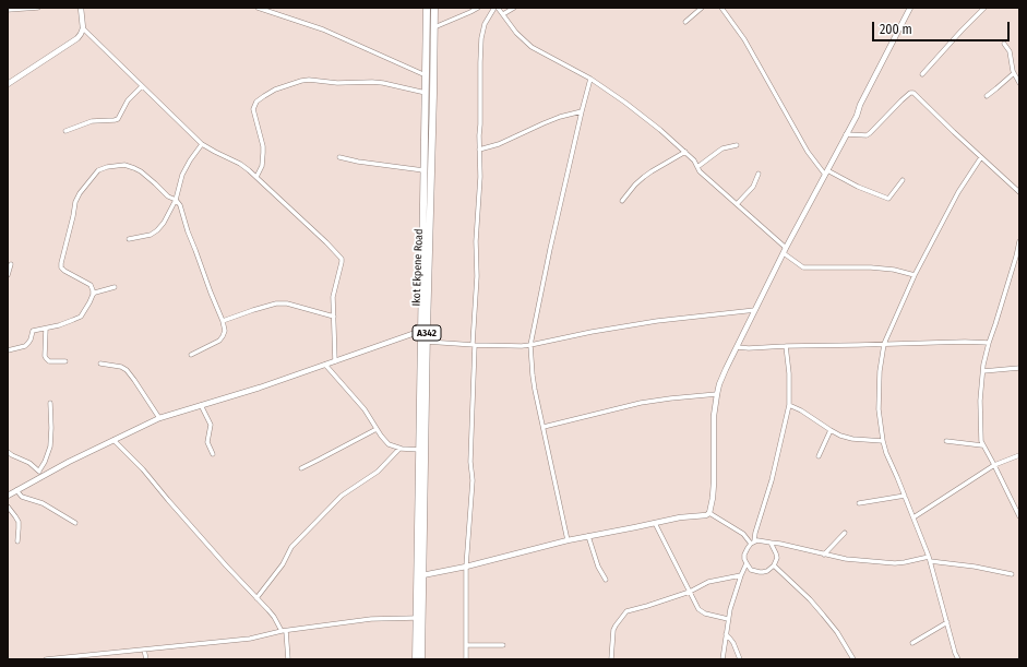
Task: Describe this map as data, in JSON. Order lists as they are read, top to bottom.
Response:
{
  "streets": {
    "highway": ["Ikot Ekpene Road", "A342"]
  },
  "scale_bar": "200 m"
}
